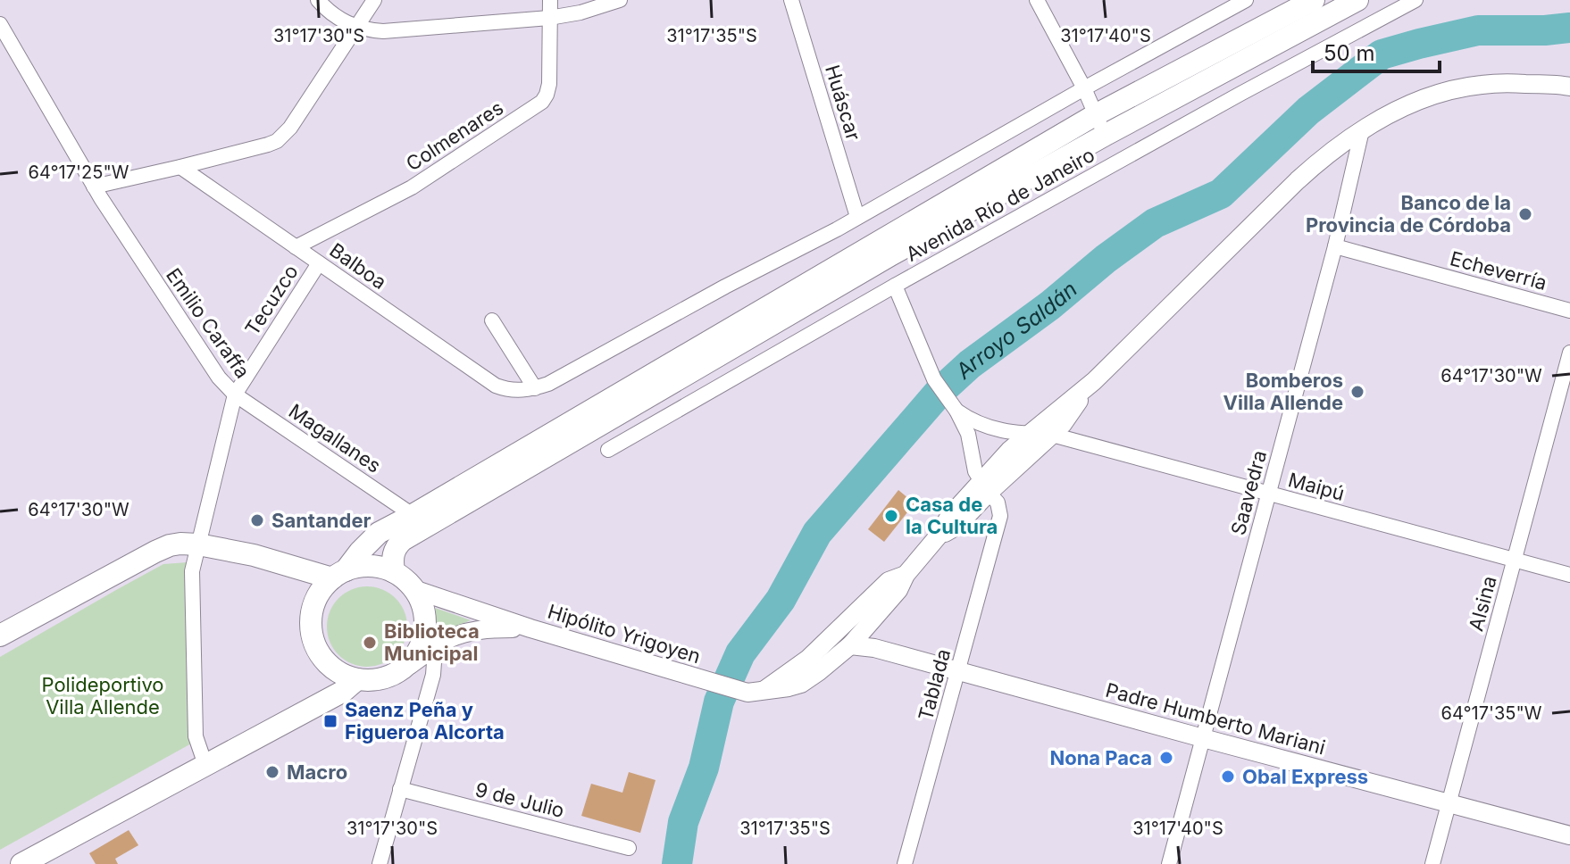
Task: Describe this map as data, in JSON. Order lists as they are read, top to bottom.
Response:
{
  "streets": {
    "street": [
      "Huáscar",
      "Colmenares",
      "Avenida Río de Janeiro",
      "Balboa",
      "Echeverría",
      "Tecuzco",
      "Emilio Caraffa",
      "Magallanes",
      "Maipú",
      "Saavedra",
      "Alsina",
      "Hipólito Yrigoyen",
      "Tablada",
      "Padre Humberto Mariani",
      "9 de Julio"
    ]
  },
  "crossings": [
    ["Colmenares", "Balboa"],
    ["Balboa", "Tecuzco"],
    ["Echeverría", "Saavedra"],
    ["Tecuzco", "Emilio Caraffa"],
    ["Tecuzco", "Magallanes"],
    ["Emilio Caraffa", "Magallanes"],
    ["Maipú", "Saavedra"],
    ["Maipú", "Alsina"],
    ["Saavedra", "Padre Humberto Mariani"],
    ["Alsina", "Padre Humberto Mariani"],
    ["Tablada", "Padre Humberto Mariani"]
  ],
  "water": ["Arroyo Saldán"],
  "parks": ["Polideportivo Villa Allende"],
  "places": {
    "other": [
      "Banco de la Provincia de Córdoba",
      "Bomberos Villa Allende",
      "Casa de la Cultura",
      "Santander",
      "Biblioteca Municipal",
      "Nona Paca",
      "Macro",
      "Obal Express"
    ],
    "transit": ["Saenz Peña y Figueroa Alcorta"]
  },
  "scale_bar": "50 m",
  "coordinates": [
    "31°17'30\"S",
    "31°17'35\"S",
    "31°17'40\"S",
    "64°17'25\"W",
    "64°17'30\"W",
    "64°17'35\"W"
  ]
}
